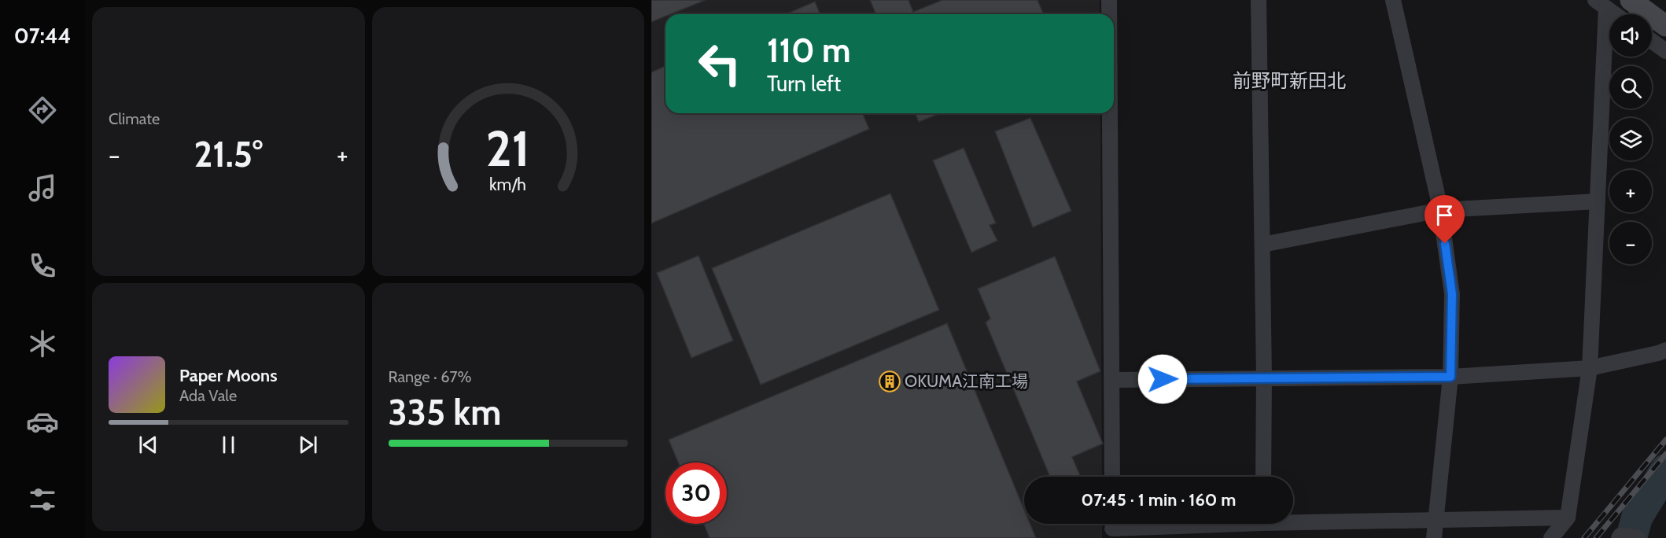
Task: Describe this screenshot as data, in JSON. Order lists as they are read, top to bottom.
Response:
{
  "districts": ["前野町新田北"],
  "places": {
    "building": ["OKUMA江南工場"]
  },
  "page": {
    "tabs": "07:44",
    "tile": [
      "Climate",
      ["Range · 67%", "335 km"]
    ],
    "map_buttons": ["+", "−"],
    "turn": ["110 m", "Turn left"],
    "heat": ["−", "21.5°", "+"],
    "song": ["Paper Moons", "Ada Vale"],
    "limit": "30",
    "trip": "07:45 · 1 min · 160 m",
    "gauge": ["21", "km/h"]
  }
}
